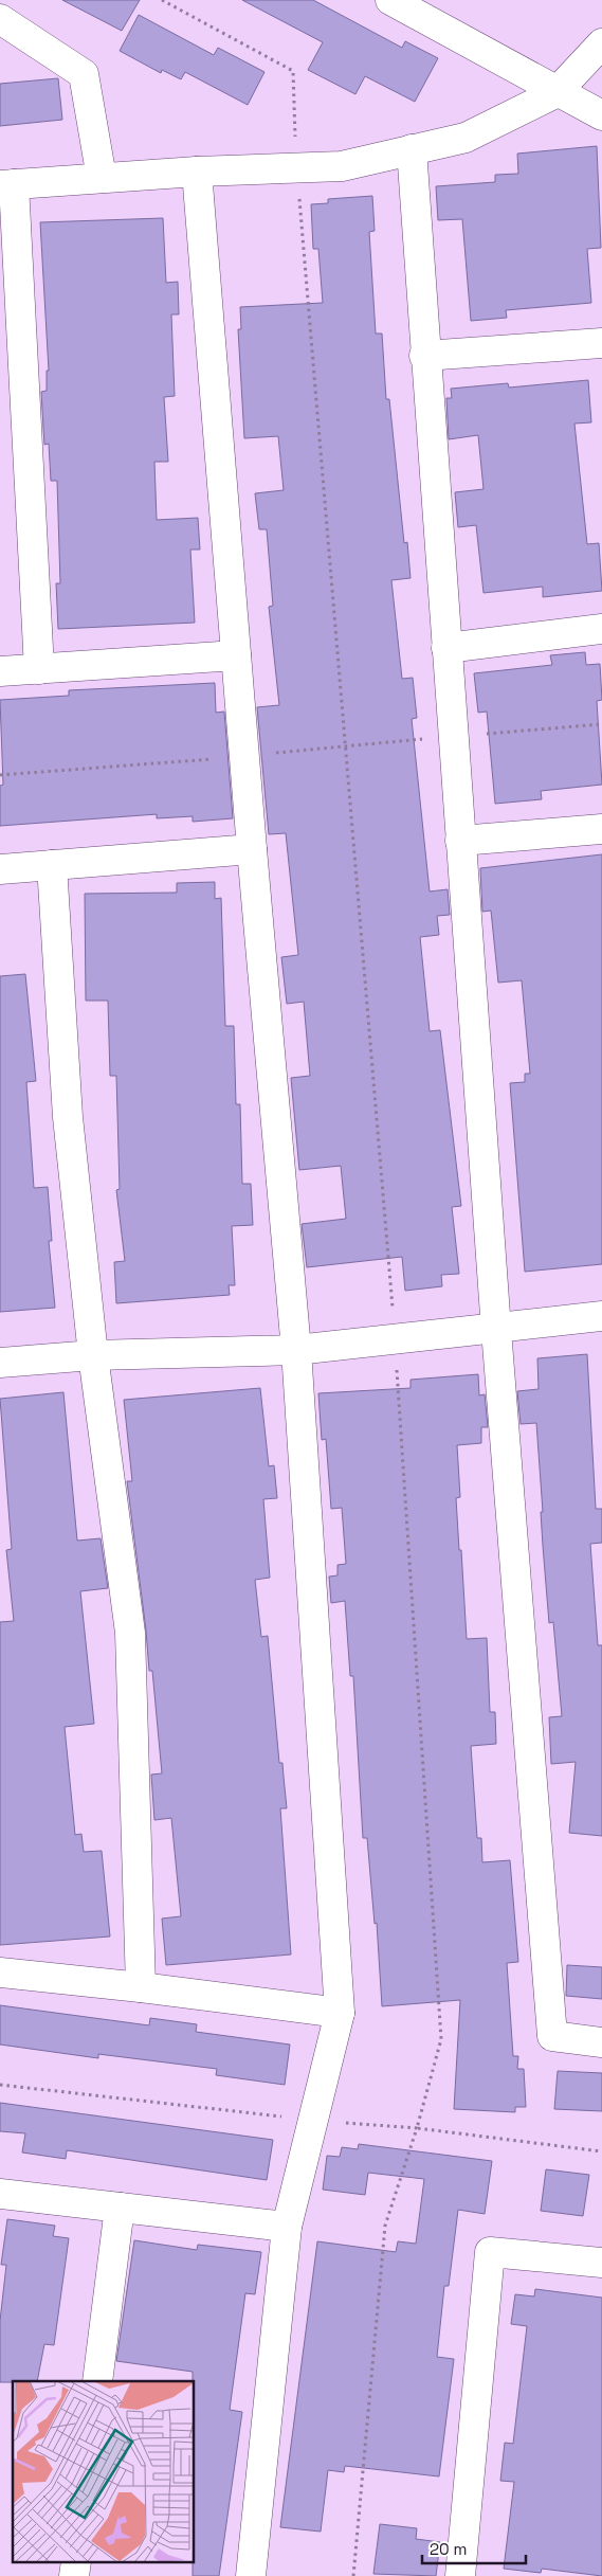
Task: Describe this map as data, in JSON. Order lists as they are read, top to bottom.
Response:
{
  "scale_bar": "20 m"
}
